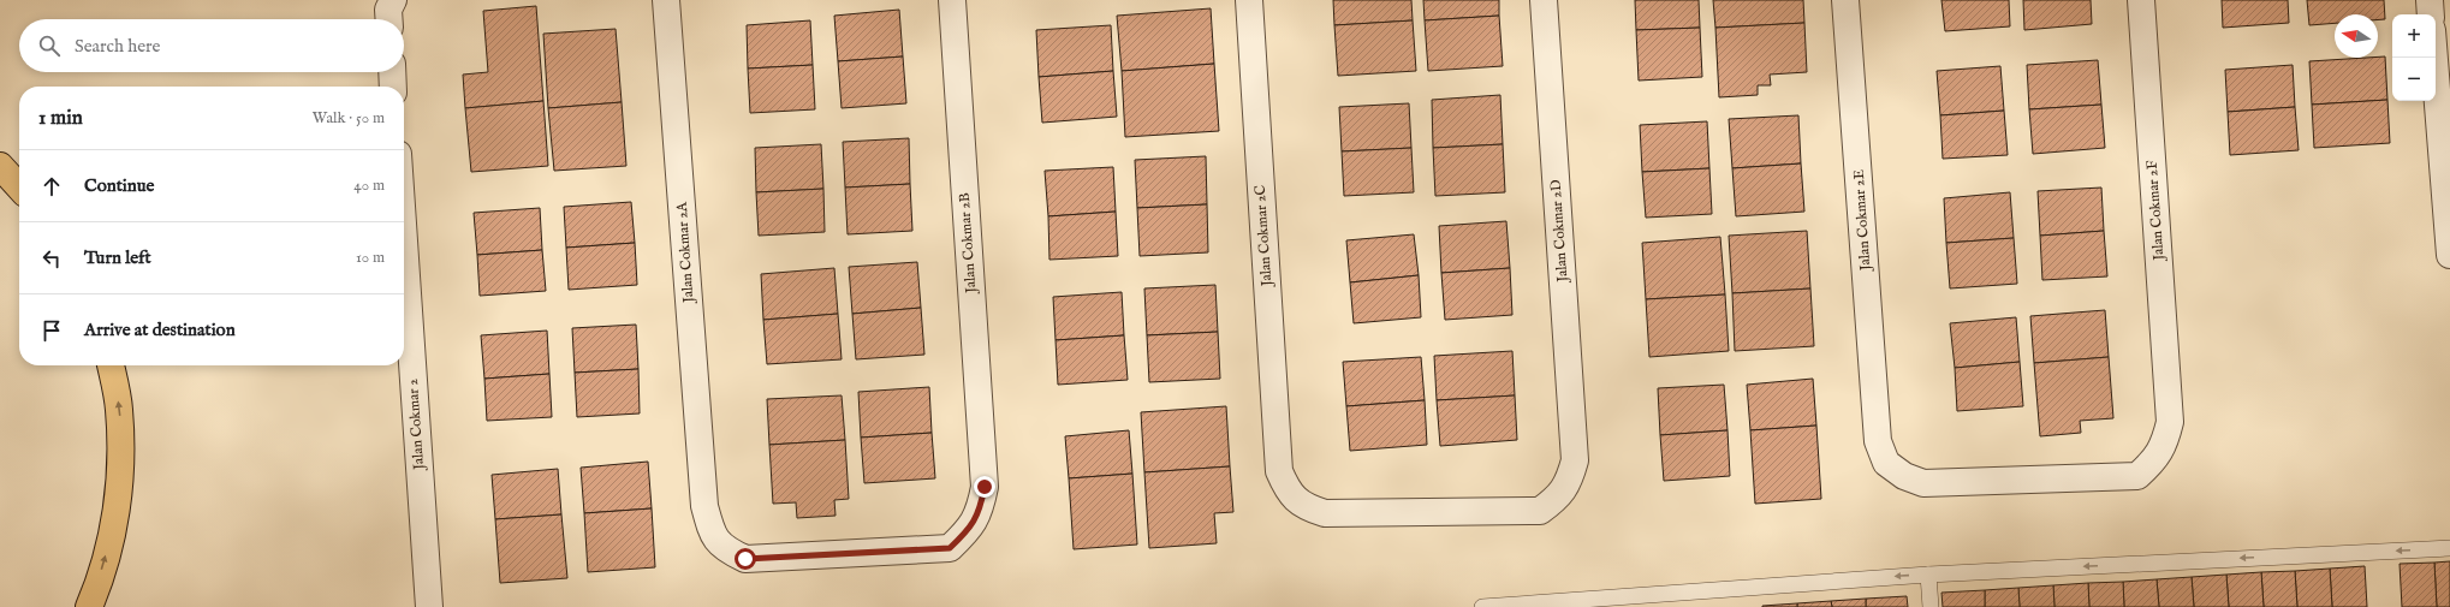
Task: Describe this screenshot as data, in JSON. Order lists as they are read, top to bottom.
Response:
{
  "streets": {
    "street": [
      "Jalan Cokmar 2F",
      "Jalan Cokmar 2E",
      "Jalan Cokmar 2D",
      "Jalan Cokmar 2C",
      "Jalan Cokmar 2B",
      "Jalan Cokmar 2A",
      "Jalan Cokmar 2"
    ]
  },
  "crossings": [
    ["Jalan Cokmar 2F", "Jalan Cokmar 2E"],
    ["Jalan Cokmar 2D", "Jalan Cokmar 2C"],
    ["Jalan Cokmar 2B", "Jalan Cokmar 2A"]
  ],
  "north": "left",
  "page": {
    "map_buttons": ["+", "−"],
    "search": "Search here",
    "heading": ["1 min", "Walk · 50 m"],
    "list": [
      ["Continue", "40 m"],
      ["Turn left", "10 m"],
      "Arrive at destination"
    ]
  }
}
